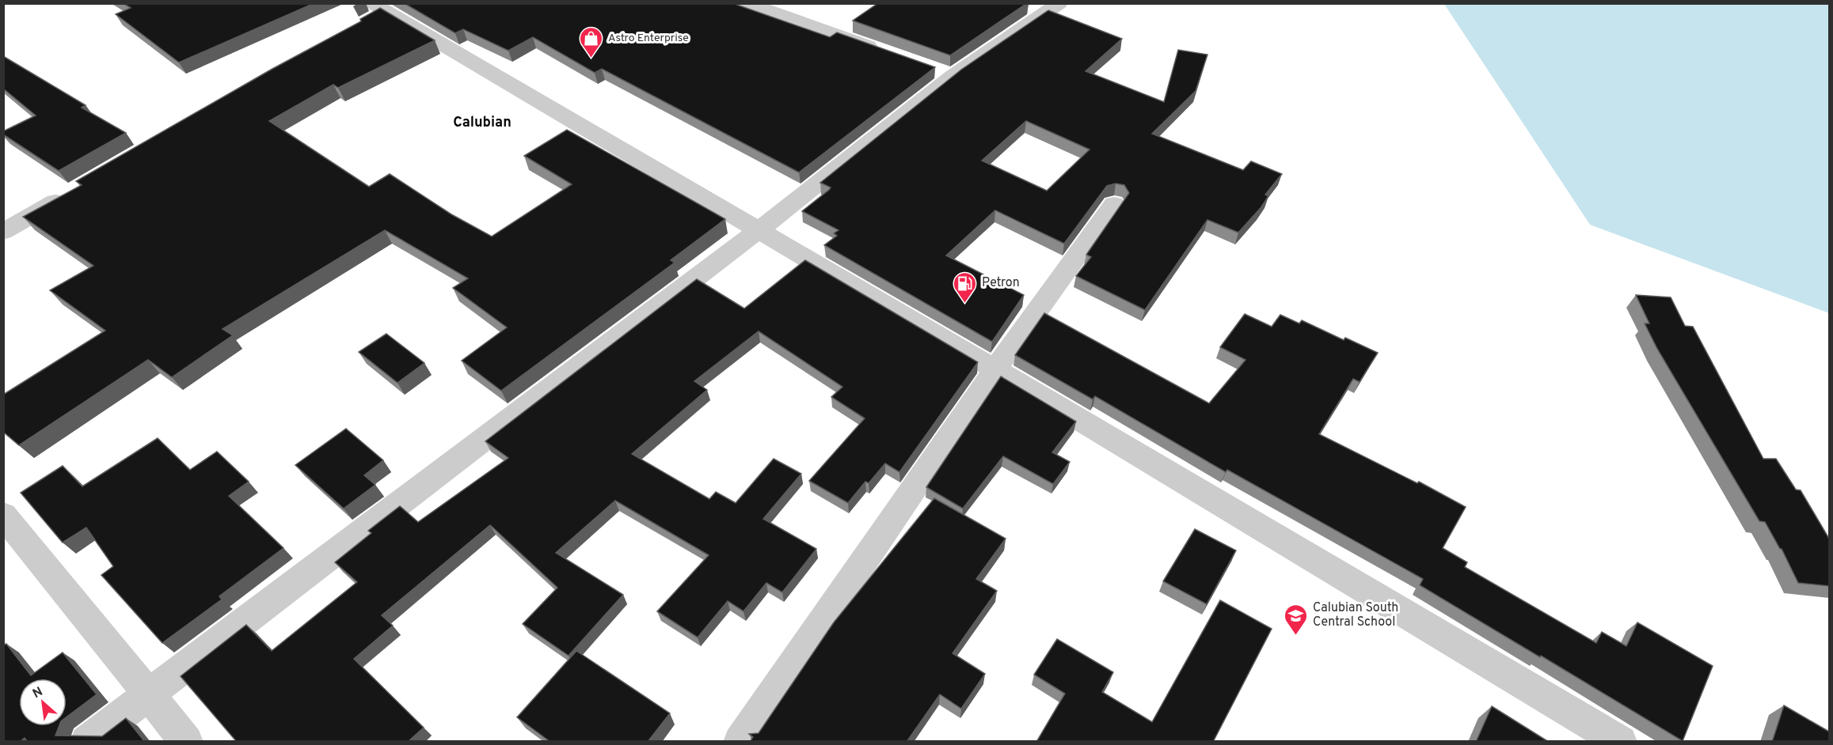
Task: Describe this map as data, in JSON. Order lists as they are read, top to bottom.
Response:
{
  "districts": ["Calubian"],
  "places": {
    "shop": ["Astro Enterprise"],
    "fuel station": ["Petron"],
    "school or university": ["Calubian South Central School"]
  },
  "north": "top left"
}
